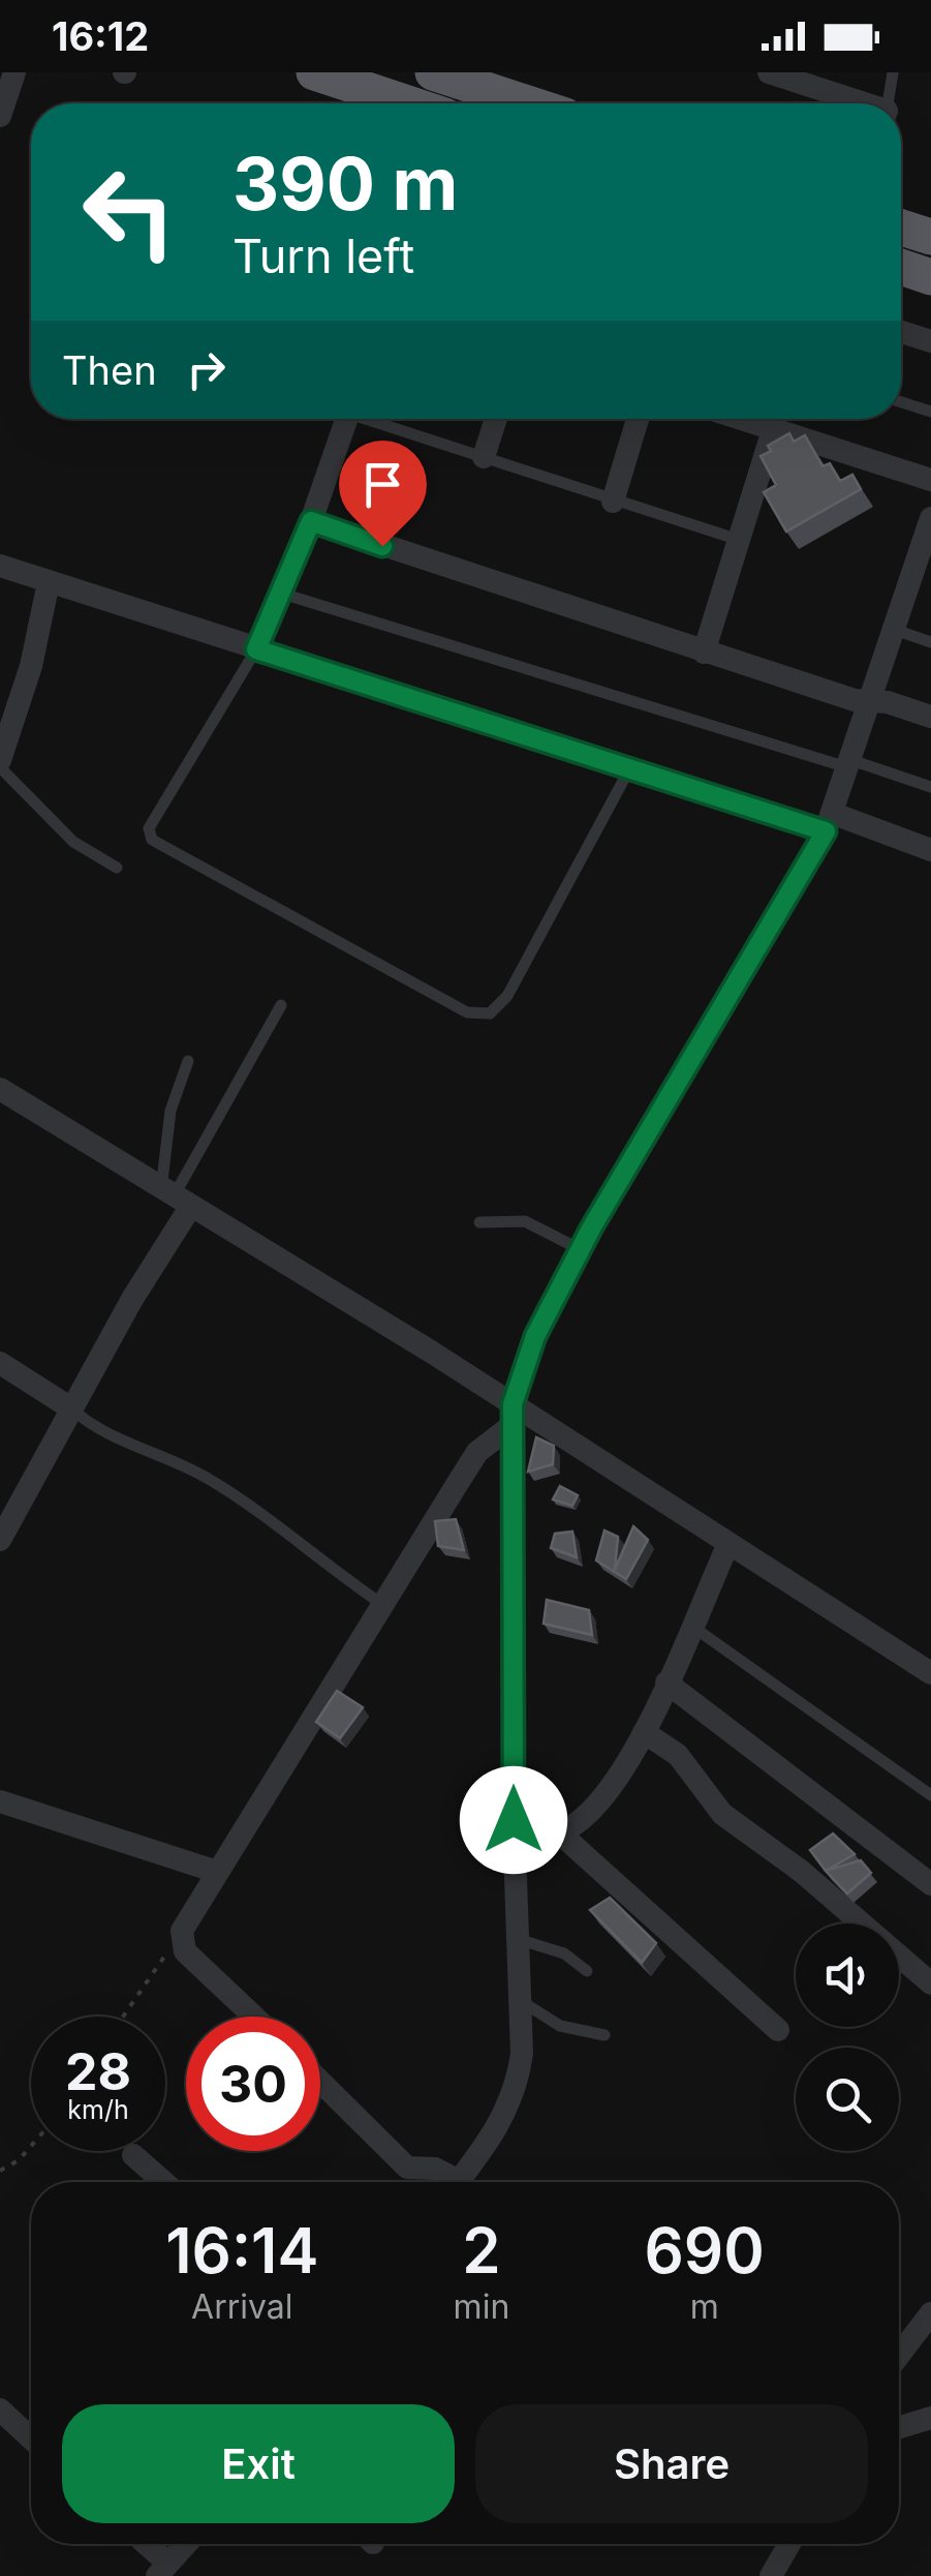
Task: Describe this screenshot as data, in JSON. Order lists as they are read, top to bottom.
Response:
{
  "page": {
    "status": "16:12",
    "turn": ["390 m", "Turn left"],
    "then": "Then",
    "speed": "28 km/h",
    "limit": "30",
    "eta": [
      "16:14",
      "Arrival",
      "2",
      "min",
      "690",
      "m"
    ],
    "buttons": ["Exit", "Share"]
  }
}
